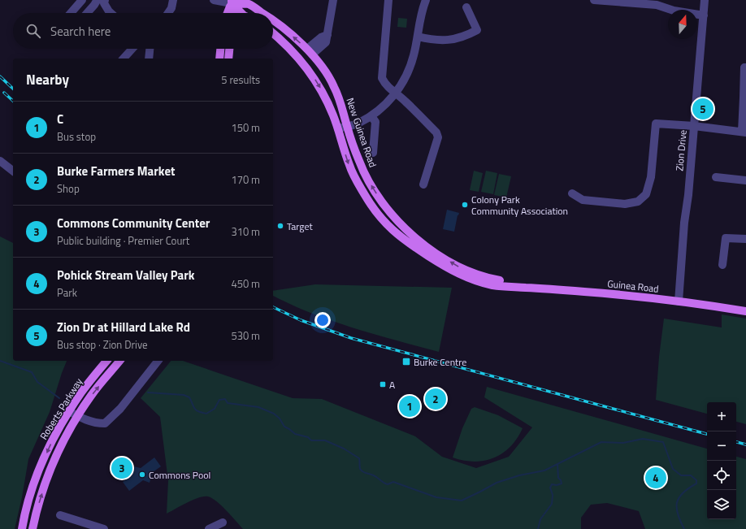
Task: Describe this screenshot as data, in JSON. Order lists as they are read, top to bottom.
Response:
{
  "streets": {
    "main road": ["New Guinea Road", "Guinea Road", "Roberts Parkway"],
    "street": ["Zion Drive"]
  },
  "crossings": [
    ["New Guinea Road", "Guinea Road"],
    ["Zion Drive", "Guinea Road"]
  ],
  "places": {
    "other": ["Colony Park Community Association", "Target", "Commons Pool"],
    "transit": ["Burke Centre", "A"]
  },
  "north": "top",
  "page": {
    "search": "Search here",
    "heading": ["Nearby", "5 results"],
    "pins": [
      "5",
      "2",
      "1",
      "3",
      "4"
    ],
    "list": [
      {
        "mark": "1",
        "name": "C",
        "note": "Bus stop",
        "value": "150 m"
      },
      {
        "mark": "2",
        "name": "Burke Farmers Market",
        "note": "Shop",
        "value": "170 m"
      },
      {
        "mark": "3",
        "name": "Commons Community Center",
        "note": "Public building · Premier Court",
        "value": "310 m"
      },
      {
        "mark": "4",
        "name": "Pohick Stream Valley Park",
        "note": "Park",
        "value": "450 m"
      },
      {
        "mark": "5",
        "name": "Zion Dr at Hillard Lake Rd",
        "note": "Bus stop · Zion Drive",
        "value": "530 m"
      }
    ],
    "map_buttons": ["+", "−"]
  }
}
